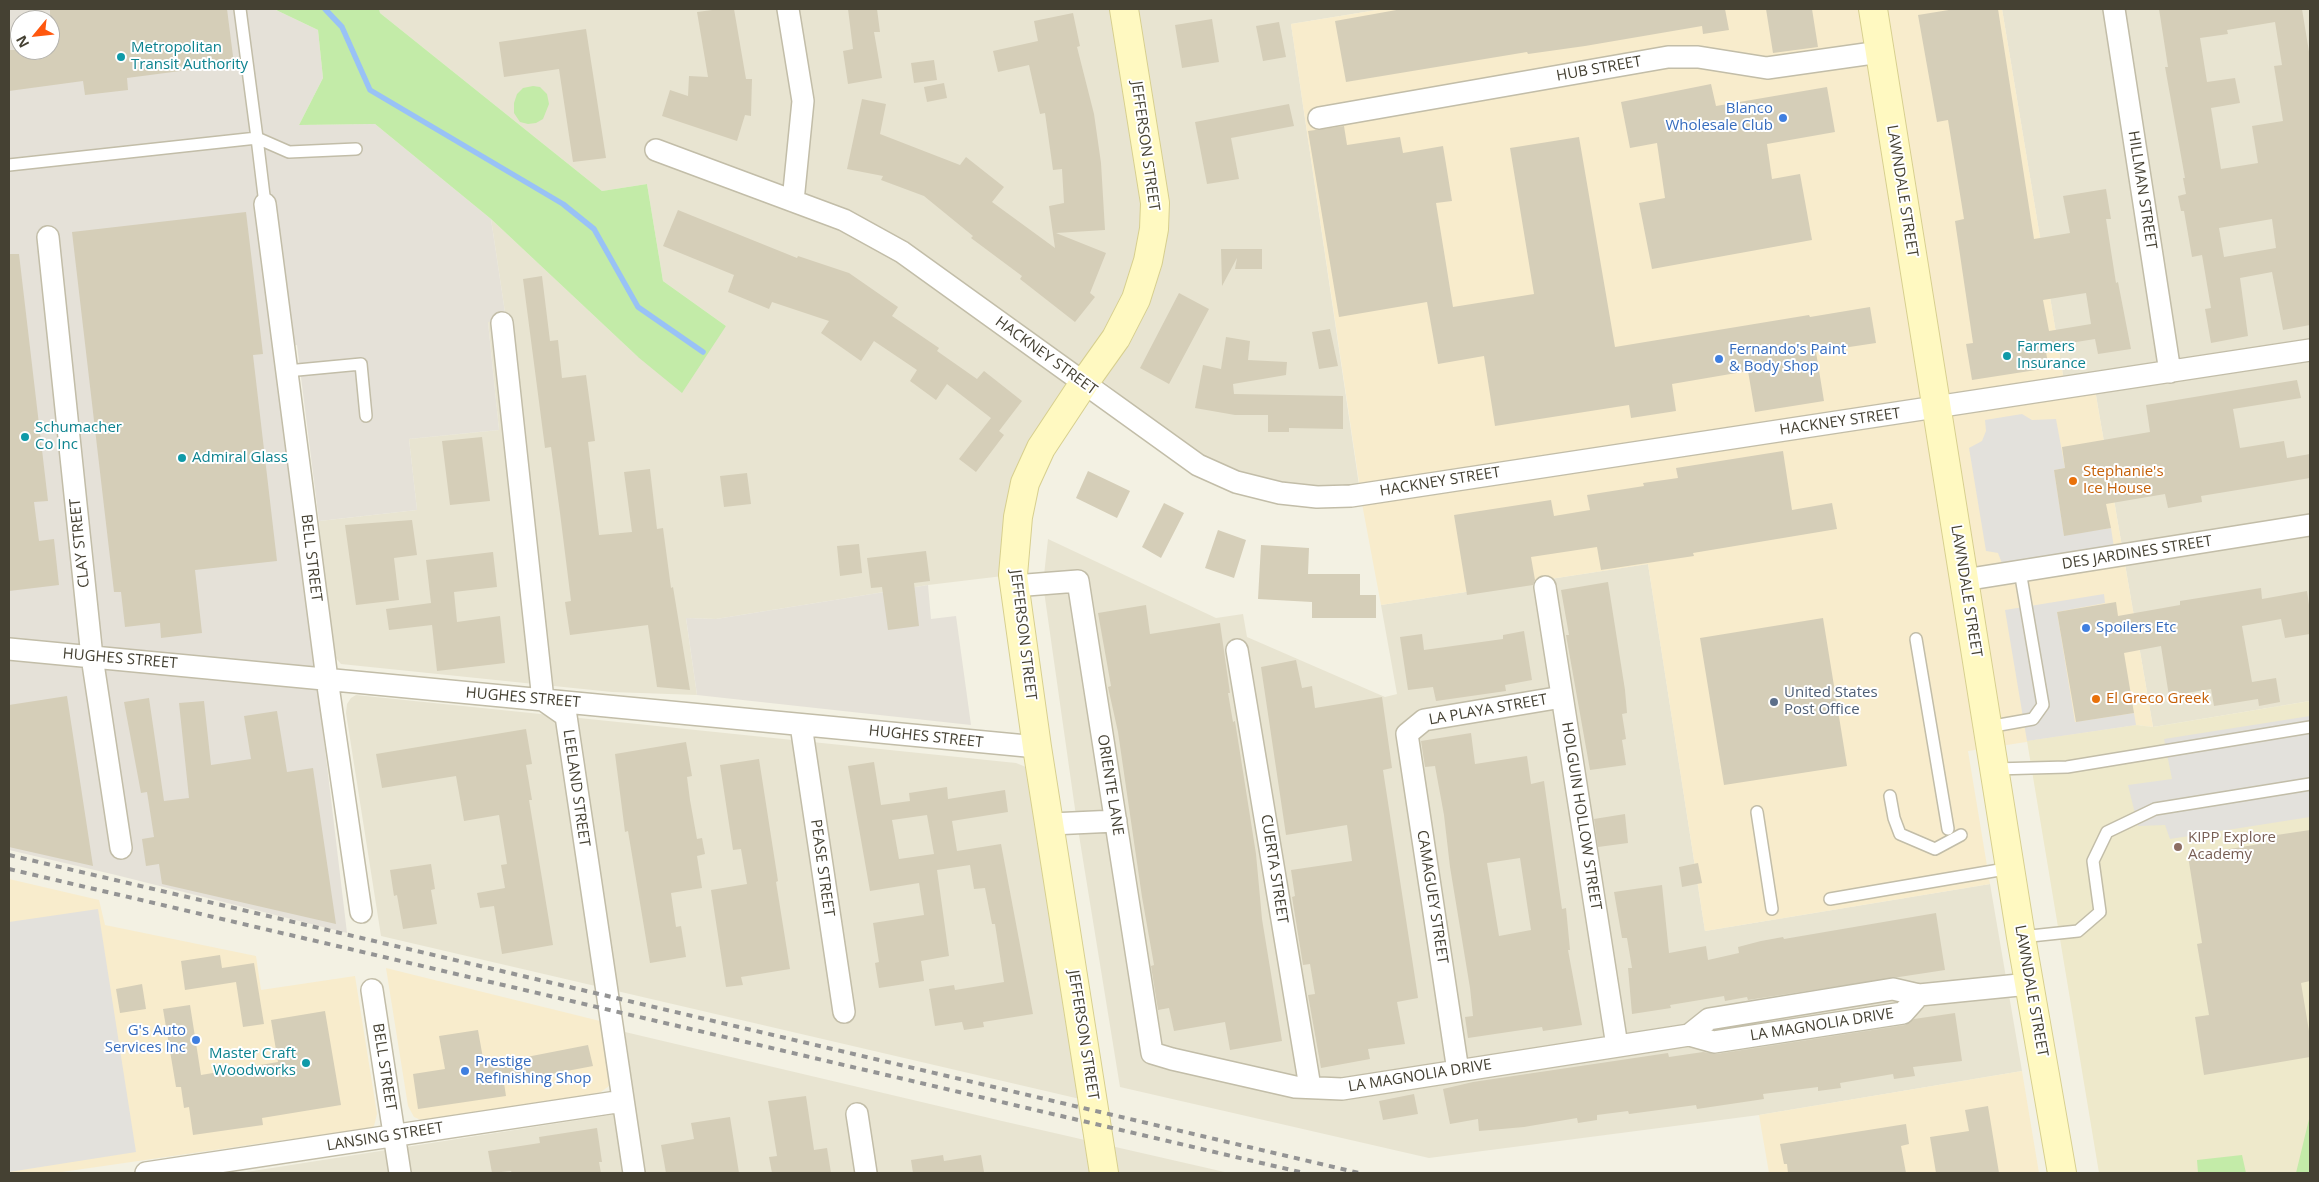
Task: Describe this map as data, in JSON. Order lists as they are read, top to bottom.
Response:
{
  "streets": {
    "street": [
      "HUB STREET",
      "JEFFERSON STREET",
      "HILLMAN STREET",
      "LAWNDALE STREET",
      "HACKNEY STREET",
      "CLAY STREET",
      "DES JARDINES STREET",
      "BELL STREET",
      "HUGHES STREET",
      "LA PLAYA STREET",
      "ORIENTE LANE",
      "LEELAND STREET",
      "HOLGUIN HOLLOW STREET",
      "PEASE STREET",
      "CUERTA STREET",
      "CAMAGUEY STREET",
      "LA MAGNOLIA DRIVE",
      "LANSING STREET"
    ]
  },
  "crossings": [
    ["HUB STREET", "LAWNDALE STREET"],
    ["JEFFERSON STREET", "HACKNEY STREET"],
    ["JEFFERSON STREET", "HUGHES STREET"],
    ["JEFFERSON STREET", "ORIENTE LANE"],
    ["HILLMAN STREET", "HACKNEY STREET"],
    ["LAWNDALE STREET", "HACKNEY STREET"],
    ["LAWNDALE STREET", "DES JARDINES STREET"],
    ["LAWNDALE STREET", "LA MAGNOLIA DRIVE"],
    ["CLAY STREET", "HUGHES STREET"],
    ["BELL STREET", "HUGHES STREET"],
    ["BELL STREET", "LANSING STREET"],
    ["HUGHES STREET", "LEELAND STREET"],
    ["HUGHES STREET", "PEASE STREET"],
    ["LA PLAYA STREET", "HOLGUIN HOLLOW STREET"],
    ["LA PLAYA STREET", "CAMAGUEY STREET"],
    ["ORIENTE LANE", "LA MAGNOLIA DRIVE"],
    ["LEELAND STREET", "LANSING STREET"],
    ["HOLGUIN HOLLOW STREET", "LA MAGNOLIA DRIVE"],
    ["CUERTA STREET", "LA MAGNOLIA DRIVE"],
    ["CAMAGUEY STREET", "LA MAGNOLIA DRIVE"]
  ],
  "places": [
    "Metropolitan Transit Authority",
    "Blanco Wholesale Club",
    "Farmers Insurance",
    "Fernando's Paint & Body Shop",
    "Schumacher Co Inc",
    "Admiral Glass",
    "Stephanie's Ice House",
    "Spoilers Etc",
    "El Greco Greek",
    "United States Post Office",
    "KIPP Explore Academy",
    "G's Auto Services Inc",
    "Master Craft Woodworks",
    "Prestige Refinishing Shop"
  ],
  "north": "bottom left"
}
